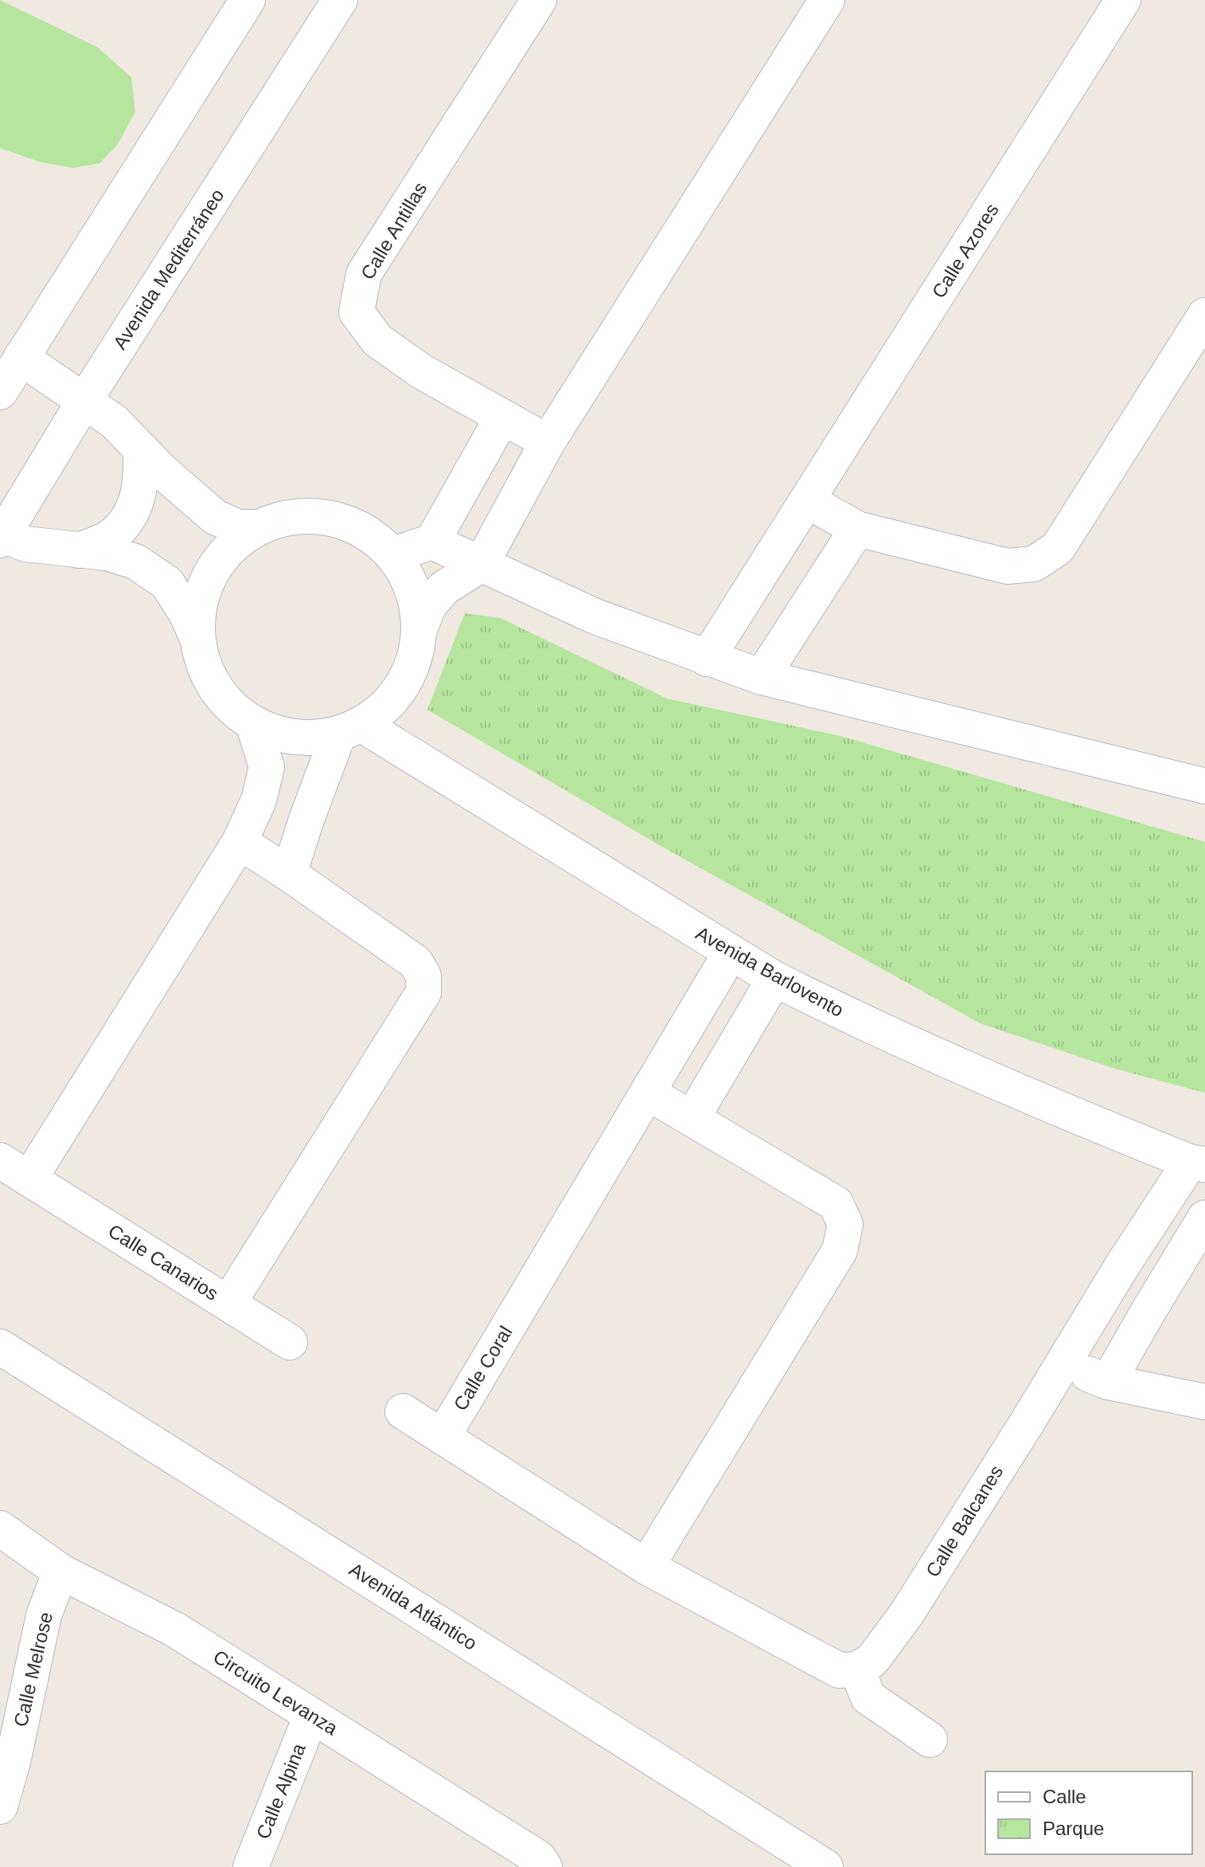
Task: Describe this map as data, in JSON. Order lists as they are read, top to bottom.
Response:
{
  "streets": {
    "street": [
      "Calle Antillas",
      "Calle Azores",
      "Avenida Mediterráneo",
      "Avenida Barlovento",
      "Calle Canarios",
      "Calle Coral",
      "Calle Balcanes",
      "Avenida Atlántico",
      "Calle Melrose",
      "Circuito Levanza",
      "Calle Alpina"
    ]
  },
  "crossings": [
    ["Avenida Barlovento", "Calle Coral"],
    ["Avenida Barlovento", "Calle Balcanes"],
    ["Calle Melrose", "Circuito Levanza"],
    ["Circuito Levanza", "Calle Alpina"]
  ],
  "legend": ["Calle", "Parque"]
}
